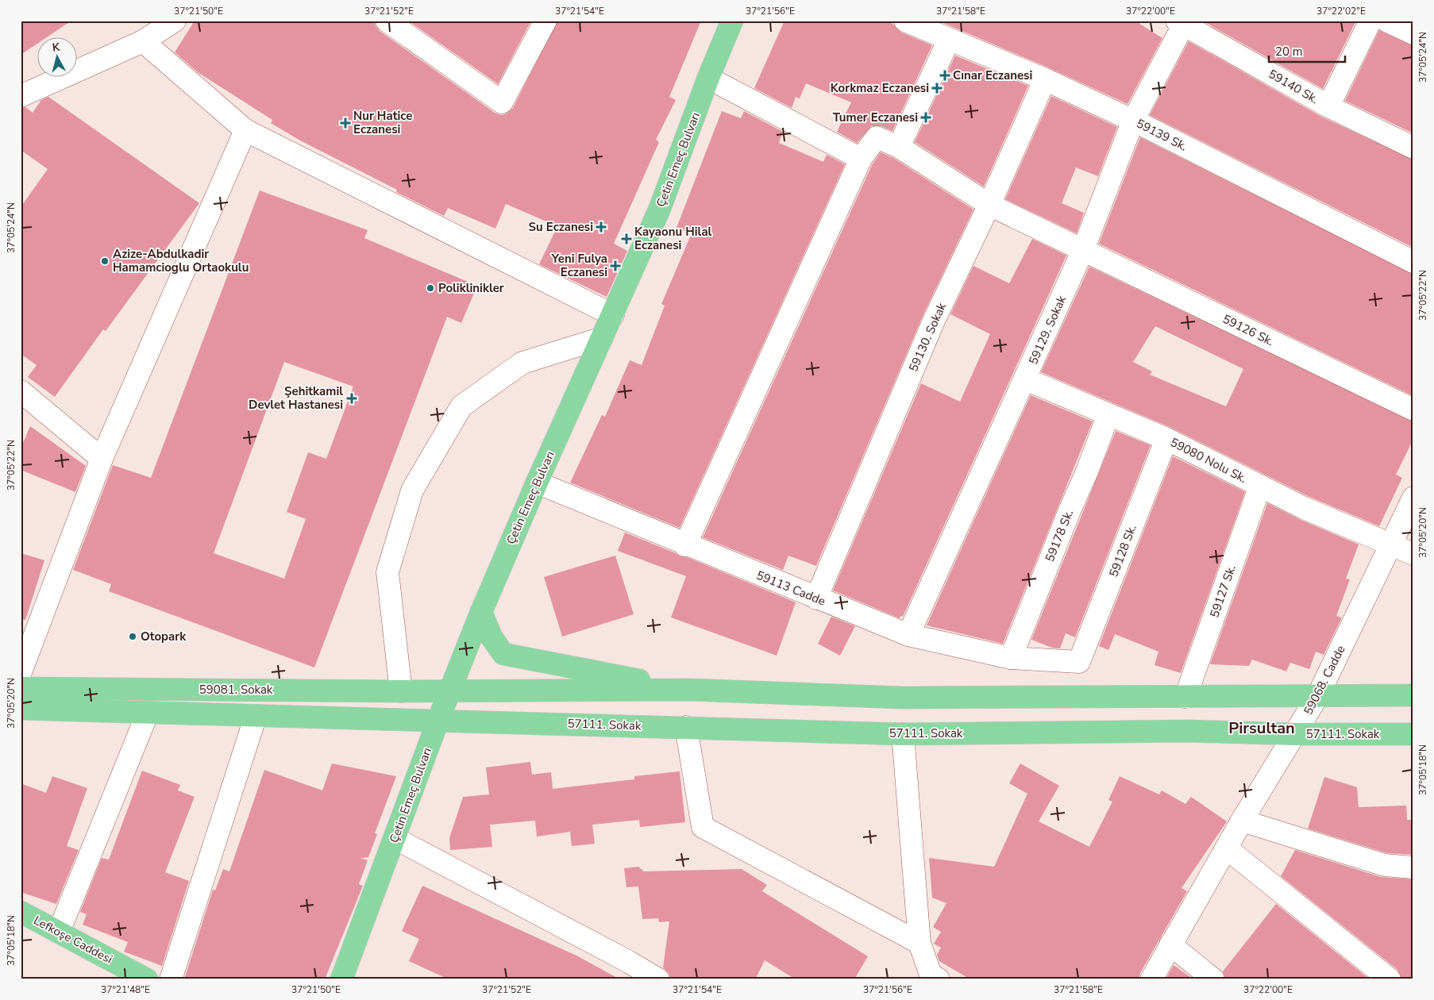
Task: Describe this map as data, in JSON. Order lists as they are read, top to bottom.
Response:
{
  "streets": {
    "main road": [
      "Çetin Emeç Bulvarı",
      "59081. Sokak",
      "57111. Sokak",
      "Lefkoşe Caddesi"
    ],
    "street": [
      "59140 Sk.",
      "59139 Sk.",
      "59129. Sokak",
      "59126 Sk.",
      "59130. Sokak",
      "59080 Nolu Sk.",
      "59178 Sk.",
      "59128 Sk.",
      "59113 Cadde",
      "59127 Sk.",
      "59068. Cadde"
    ]
  },
  "crossings": [
    ["59140 Sk.", "59129. Sokak"],
    ["59139 Sk.", "59129. Sokak"],
    ["59139 Sk.", "59130. Sokak"],
    ["Çetin Emeç Bulvarı", "59113 Cadde"],
    ["Çetin Emeç Bulvarı", "59081. Sokak"],
    ["Çetin Emeç Bulvarı", "57111. Sokak"],
    ["59129. Sokak", "59126 Sk."],
    ["59129. Sokak", "59080 Nolu Sk."],
    ["59129. Sokak", "59113 Cadde"],
    ["59126 Sk.", "59130. Sokak"],
    ["59130. Sokak", "59113 Cadde"],
    ["59080 Nolu Sk.", "59178 Sk."],
    ["59080 Nolu Sk.", "59128 Sk."],
    ["59080 Nolu Sk.", "59127 Sk."],
    ["59080 Nolu Sk.", "59068. Cadde"],
    ["59178 Sk.", "59113 Cadde"],
    ["59128 Sk.", "59113 Cadde"],
    ["59068. Cadde", "57111. Sokak"],
    ["59081. Sokak", "57111. Sokak"]
  ],
  "districts": ["Pirsultan"],
  "places": {
    "health": [
      "Cınar Eczanesi",
      "Korkmaz Eczanesi",
      "Tumer Eczanesi",
      "Nur Hatice Eczanesi",
      "Su Eczanesi",
      "Kayaonu Hilal Eczanesi",
      "Yeni Fulya Eczanesi",
      "Şehitkamil Devlet Hastanesi"
    ],
    "other": ["Azize-Abdulkadir Hamamcioglu Ortaokulu", "Poliklinikler", "Otopark"]
  },
  "scale_bar": "20 m",
  "north": "top",
  "coordinates": [
    "37°21'50\"E",
    "37°21'52\"E",
    "37°21'54\"E",
    "37°21'56\"E",
    "37°21'58\"E",
    "37°22'00\"E",
    "37°22'02\"E",
    "37°05'24\"N",
    "37°05'22\"N",
    "37°05'20\"N",
    "37°05'18\"N",
    "37°21'48\"E"
  ]
}
